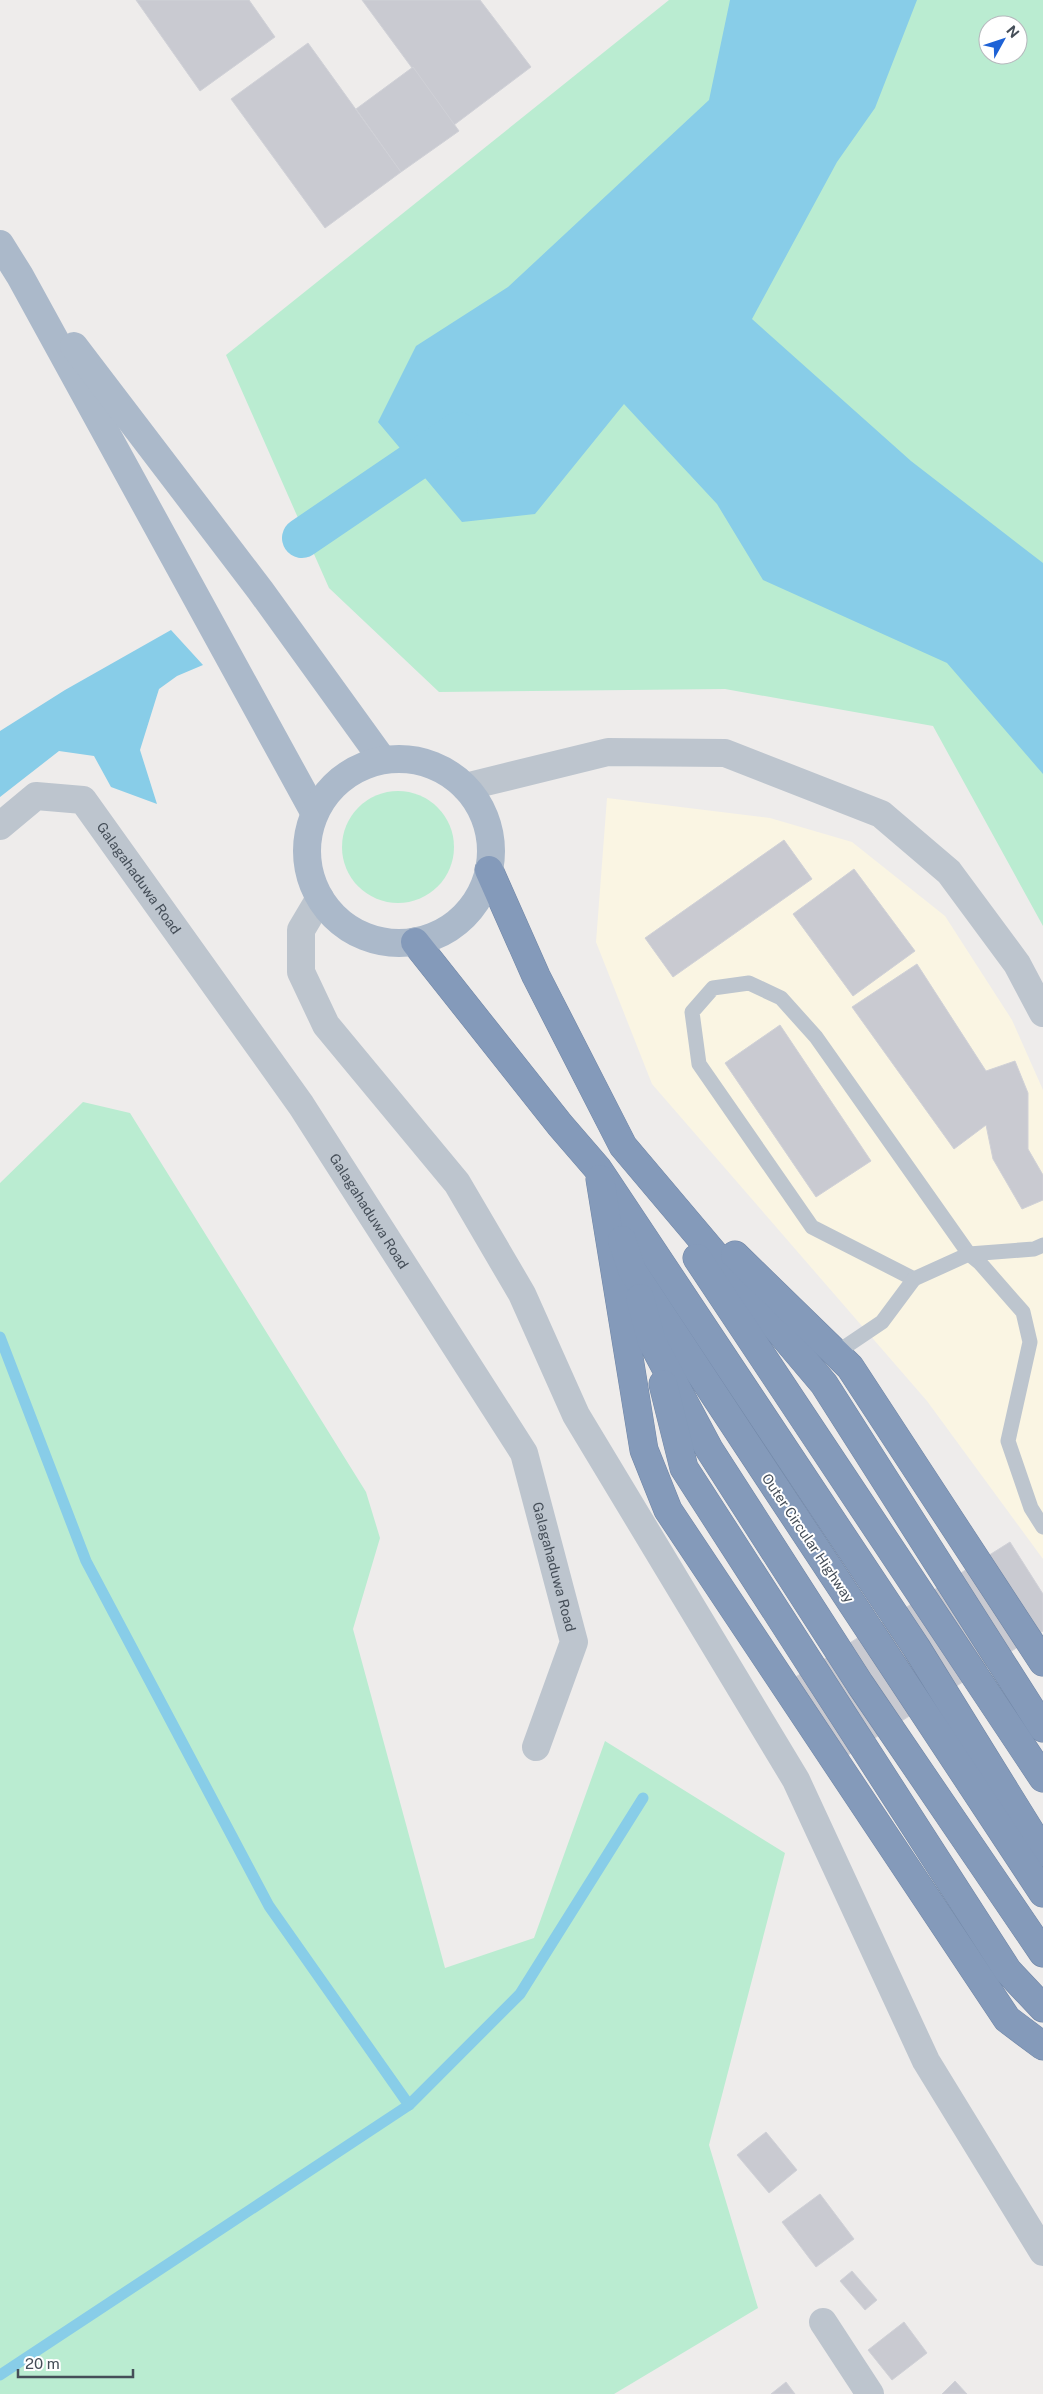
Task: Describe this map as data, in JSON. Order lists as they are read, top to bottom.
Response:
{
  "streets": {
    "highway": ["Outer Circular Highway"],
    "street": ["Galagahaduwa Road"]
  },
  "scale_bar": "20 m",
  "north": "top right"
}
